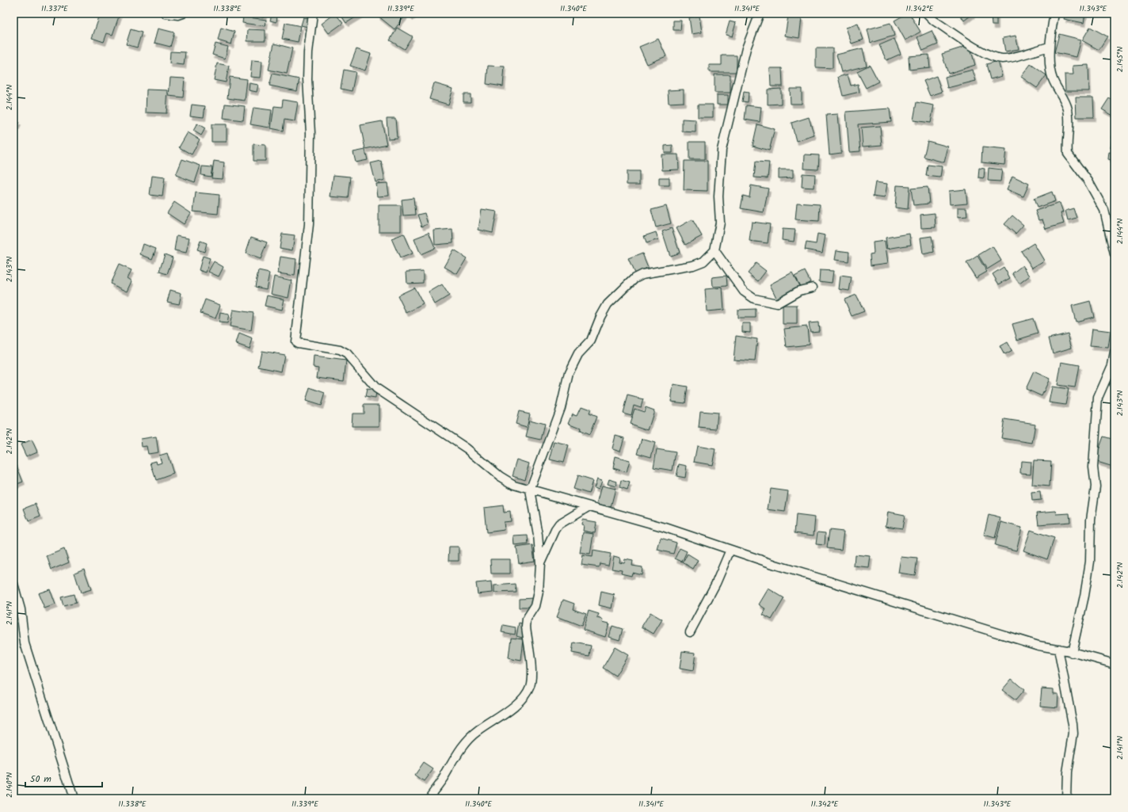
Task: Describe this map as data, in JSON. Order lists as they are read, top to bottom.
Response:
{
  "scale_bar": "50 m",
  "coordinates": [
    "11.337°E",
    "11.338°E",
    "11.339°E",
    "11.340°E",
    "11.341°E",
    "11.342°E",
    "11.343°E",
    "2.145°N",
    "2.144°N",
    "2.143°N",
    "2.142°N",
    "2.141°N",
    "2.140°N"
  ]
}
